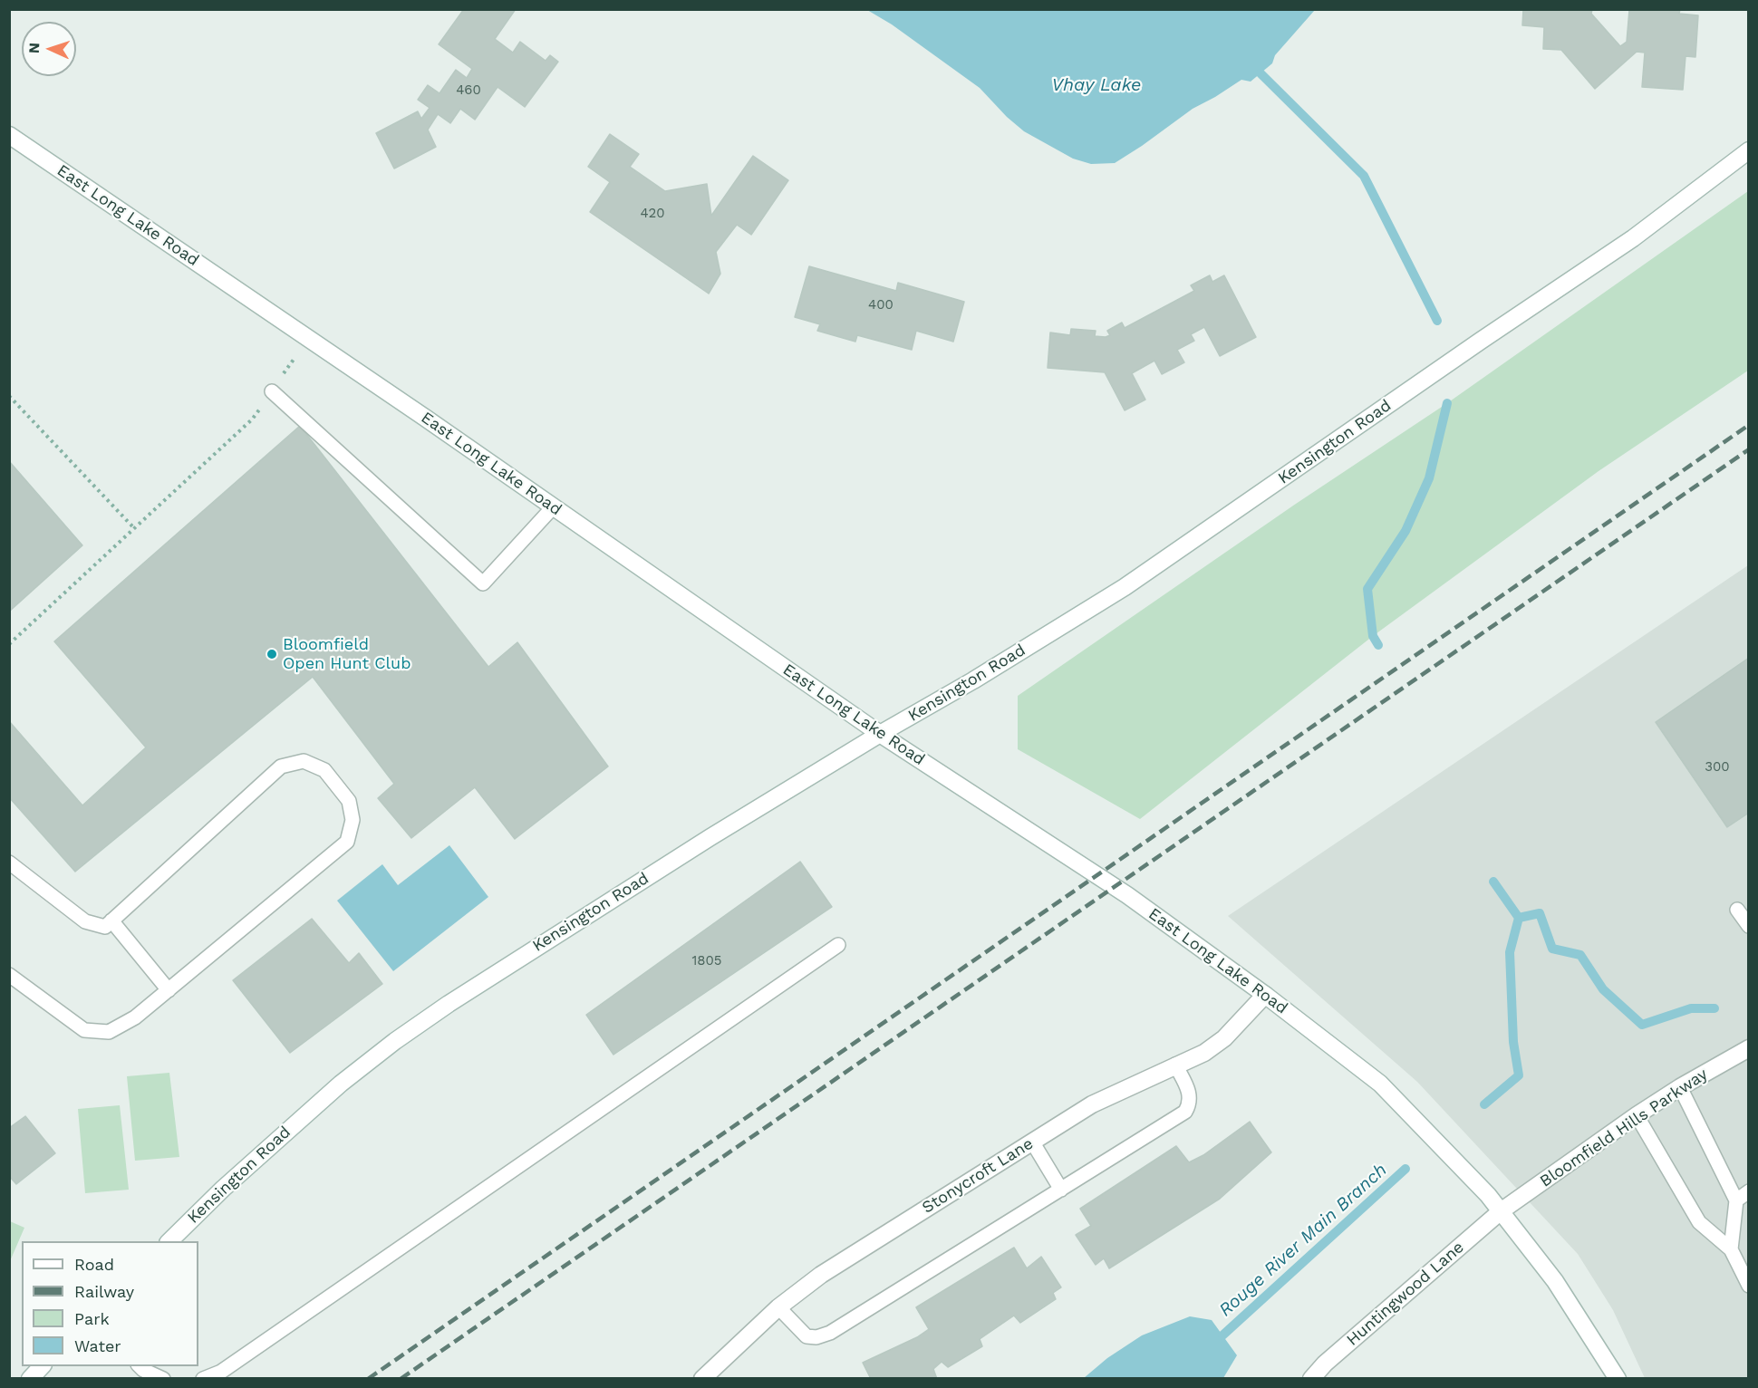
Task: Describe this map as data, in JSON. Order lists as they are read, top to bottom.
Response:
{
  "streets": {
    "street": [
      "East Long Lake Road",
      "Kensington Road",
      "Bloomfield Hills Parkway",
      "Stonycroft Lane",
      "Huntingwood Lane"
    ]
  },
  "crossings": [
    ["East Long Lake Road", "Kensington Road"],
    ["East Long Lake Road", "Bloomfield Hills Parkway"],
    ["East Long Lake Road", "Stonycroft Lane"],
    ["East Long Lake Road", "Huntingwood Lane"],
    ["Bloomfield Hills Parkway", "Huntingwood Lane"]
  ],
  "water": ["Vhay Lake", "Rouge River Main Branch"],
  "places": ["Bloomfield Open Hunt Club"],
  "house_numbers": [
    "460",
    "420",
    "400",
    "300",
    "1805"
  ],
  "legend": [
    "Road",
    "Railway",
    "Park",
    "Water"
  ],
  "north": "left"
}
